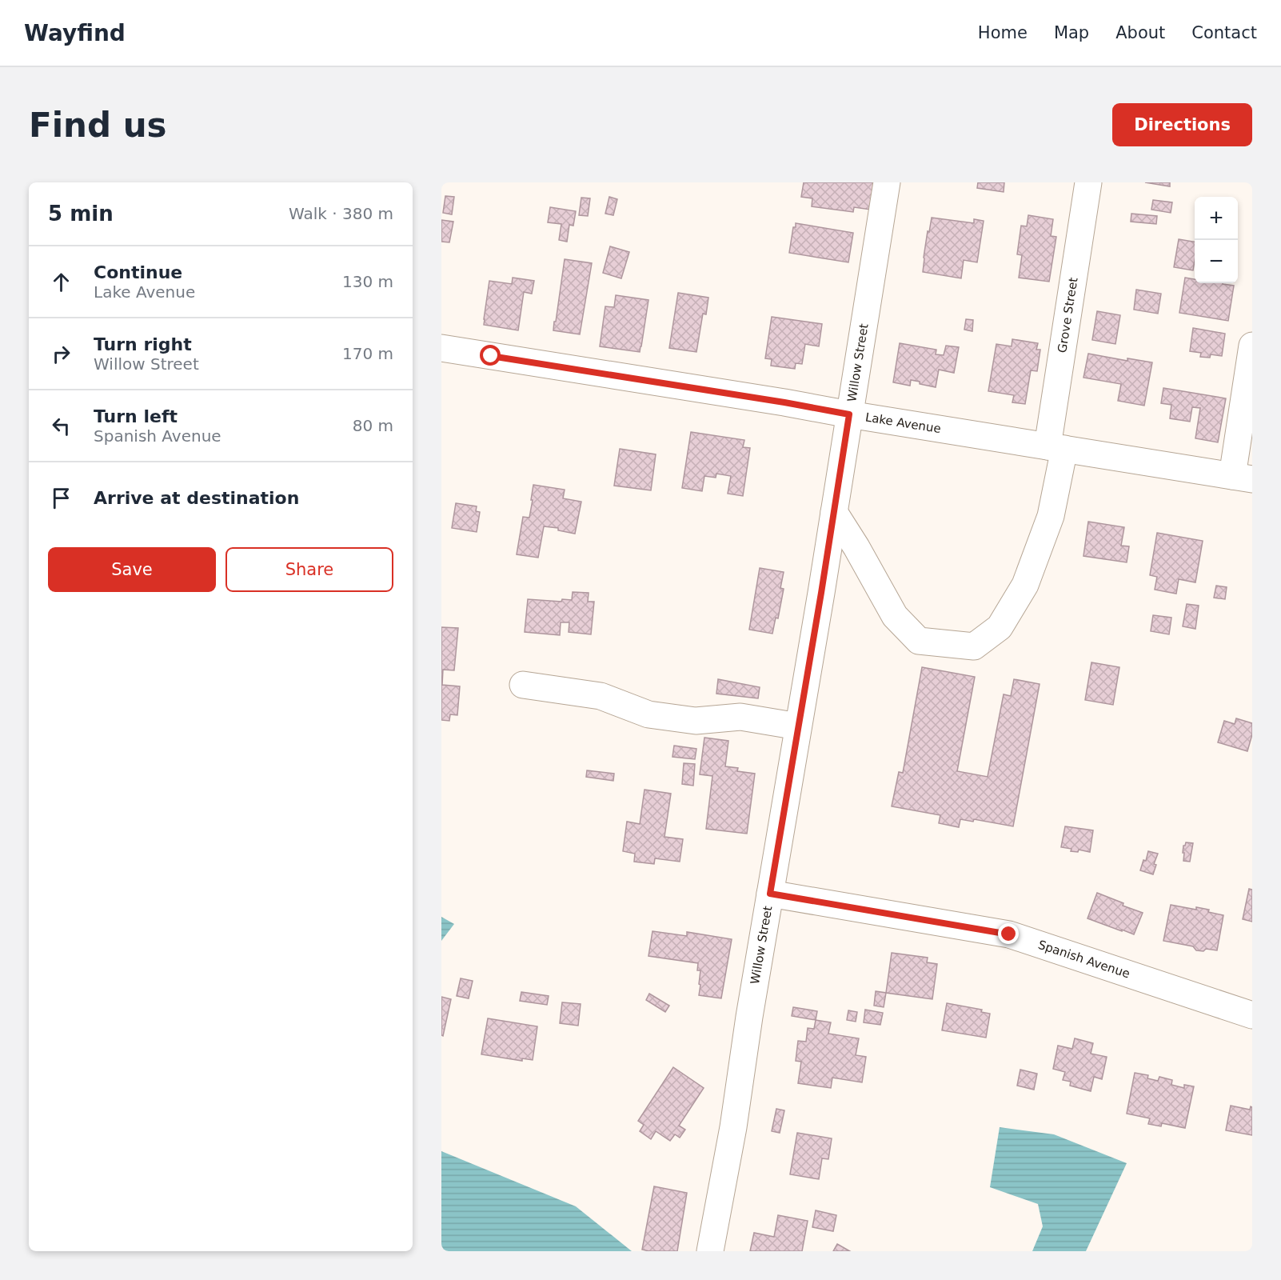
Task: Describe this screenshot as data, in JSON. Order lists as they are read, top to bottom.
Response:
{
  "streets": {
    "street": [
      "Grove Street",
      "Willow Street",
      "Lake Avenue",
      "Spanish Avenue"
    ]
  },
  "crossings": [
    ["Grove Street", "Willow Street"],
    ["Grove Street", "Lake Avenue"],
    ["Willow Street", "Lake Avenue"],
    ["Willow Street", "Spanish Avenue"]
  ],
  "page": {
    "header": "Wayfind",
    "nav": [
      "Home",
      "Map",
      "About",
      "Contact"
    ],
    "buttons": [
      "Directions",
      ["Save", "Share"]
    ],
    "title": "Find us",
    "heading": ["5 min", "Walk · 380 m"],
    "map_buttons": ["+", "−"],
    "list": [
      ["Continue", "Lake Avenue", "130 m"],
      ["Turn right", "Willow Street", "170 m"],
      ["Turn left", "Spanish Avenue", "80 m"],
      "Arrive at destination"
    ]
  }
}
